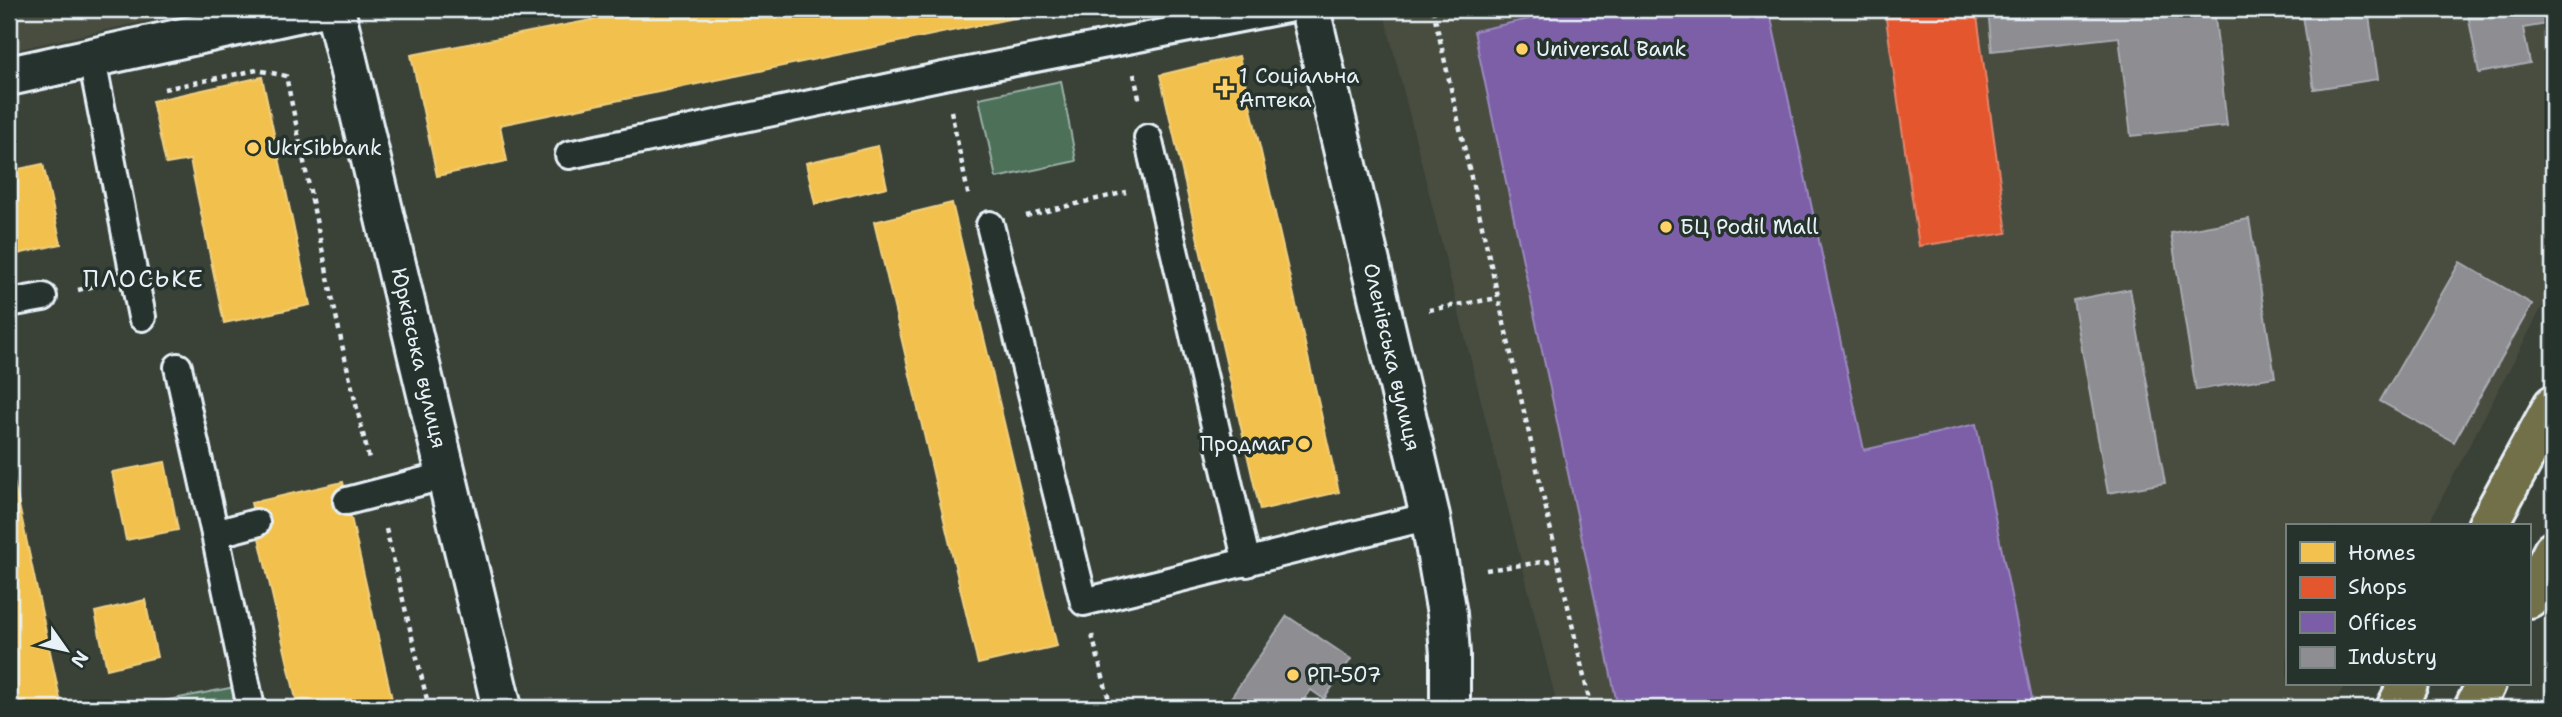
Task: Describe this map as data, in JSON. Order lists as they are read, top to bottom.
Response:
{
  "streets": {
    "street": ["Оленівська вулиця", "Юрківська вулиця"]
  },
  "districts": ["ПЛОСЬКЕ"],
  "places": {
    "other": [
      "Universal Bank",
      "UkrSibbank",
      "БЦ Podil Mall",
      "Продмаг",
      "РП-507"
    ],
    "health": ["1 Соціальна Аптека"]
  },
  "legend": [
    "Homes",
    "Shops",
    "Offices",
    "Industry"
  ],
  "north": "bottom right"
}
